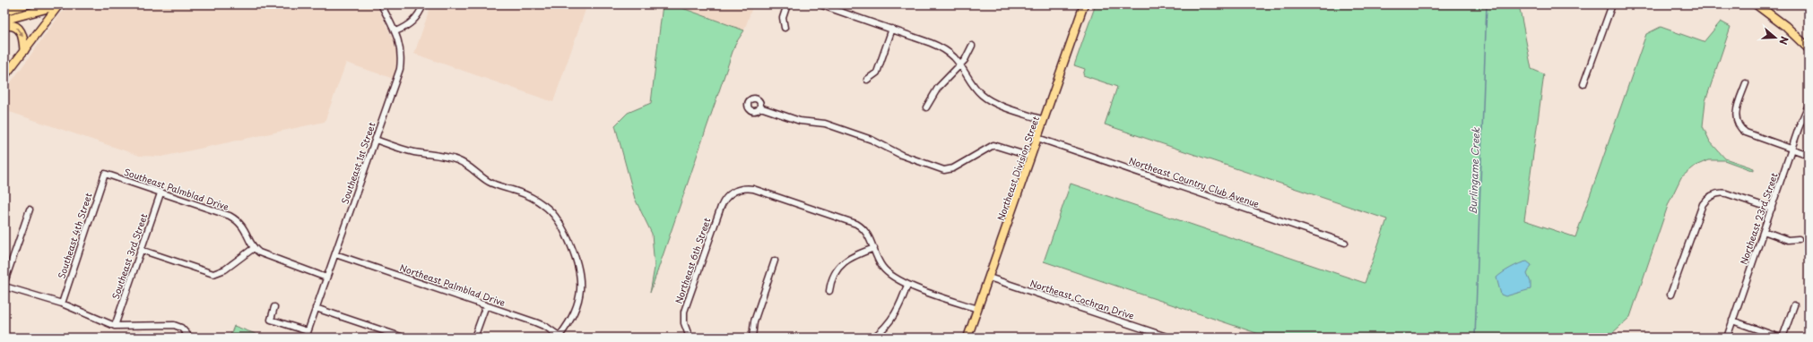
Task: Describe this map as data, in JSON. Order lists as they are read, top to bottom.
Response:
{
  "streets": {
    "main road": ["Northeast Division Street"],
    "street": [
      "Southeast 1st Street",
      "Northeast Country Club Avenue",
      "Southeast Palmblad Drive",
      "Northeast 23rd Street",
      "Southeast 4th Street",
      "Southeast 3rd Street",
      "Northeast 6th Street",
      "Northeast Palmblad Drive",
      "Northeast Cochran Drive"
    ]
  },
  "crossings": [
    ["Southeast 1st Street", "Northeast Palmblad Drive"],
    ["Northeast Division Street", "Northeast Country Club Avenue"],
    ["Northeast Division Street", "Northeast Cochran Drive"],
    ["Southeast Palmblad Drive", "Southeast 4th Street"],
    ["Southeast Palmblad Drive", "Southeast 3rd Street"]
  ],
  "water": ["Burlingame Creek"],
  "north": "right"
}
